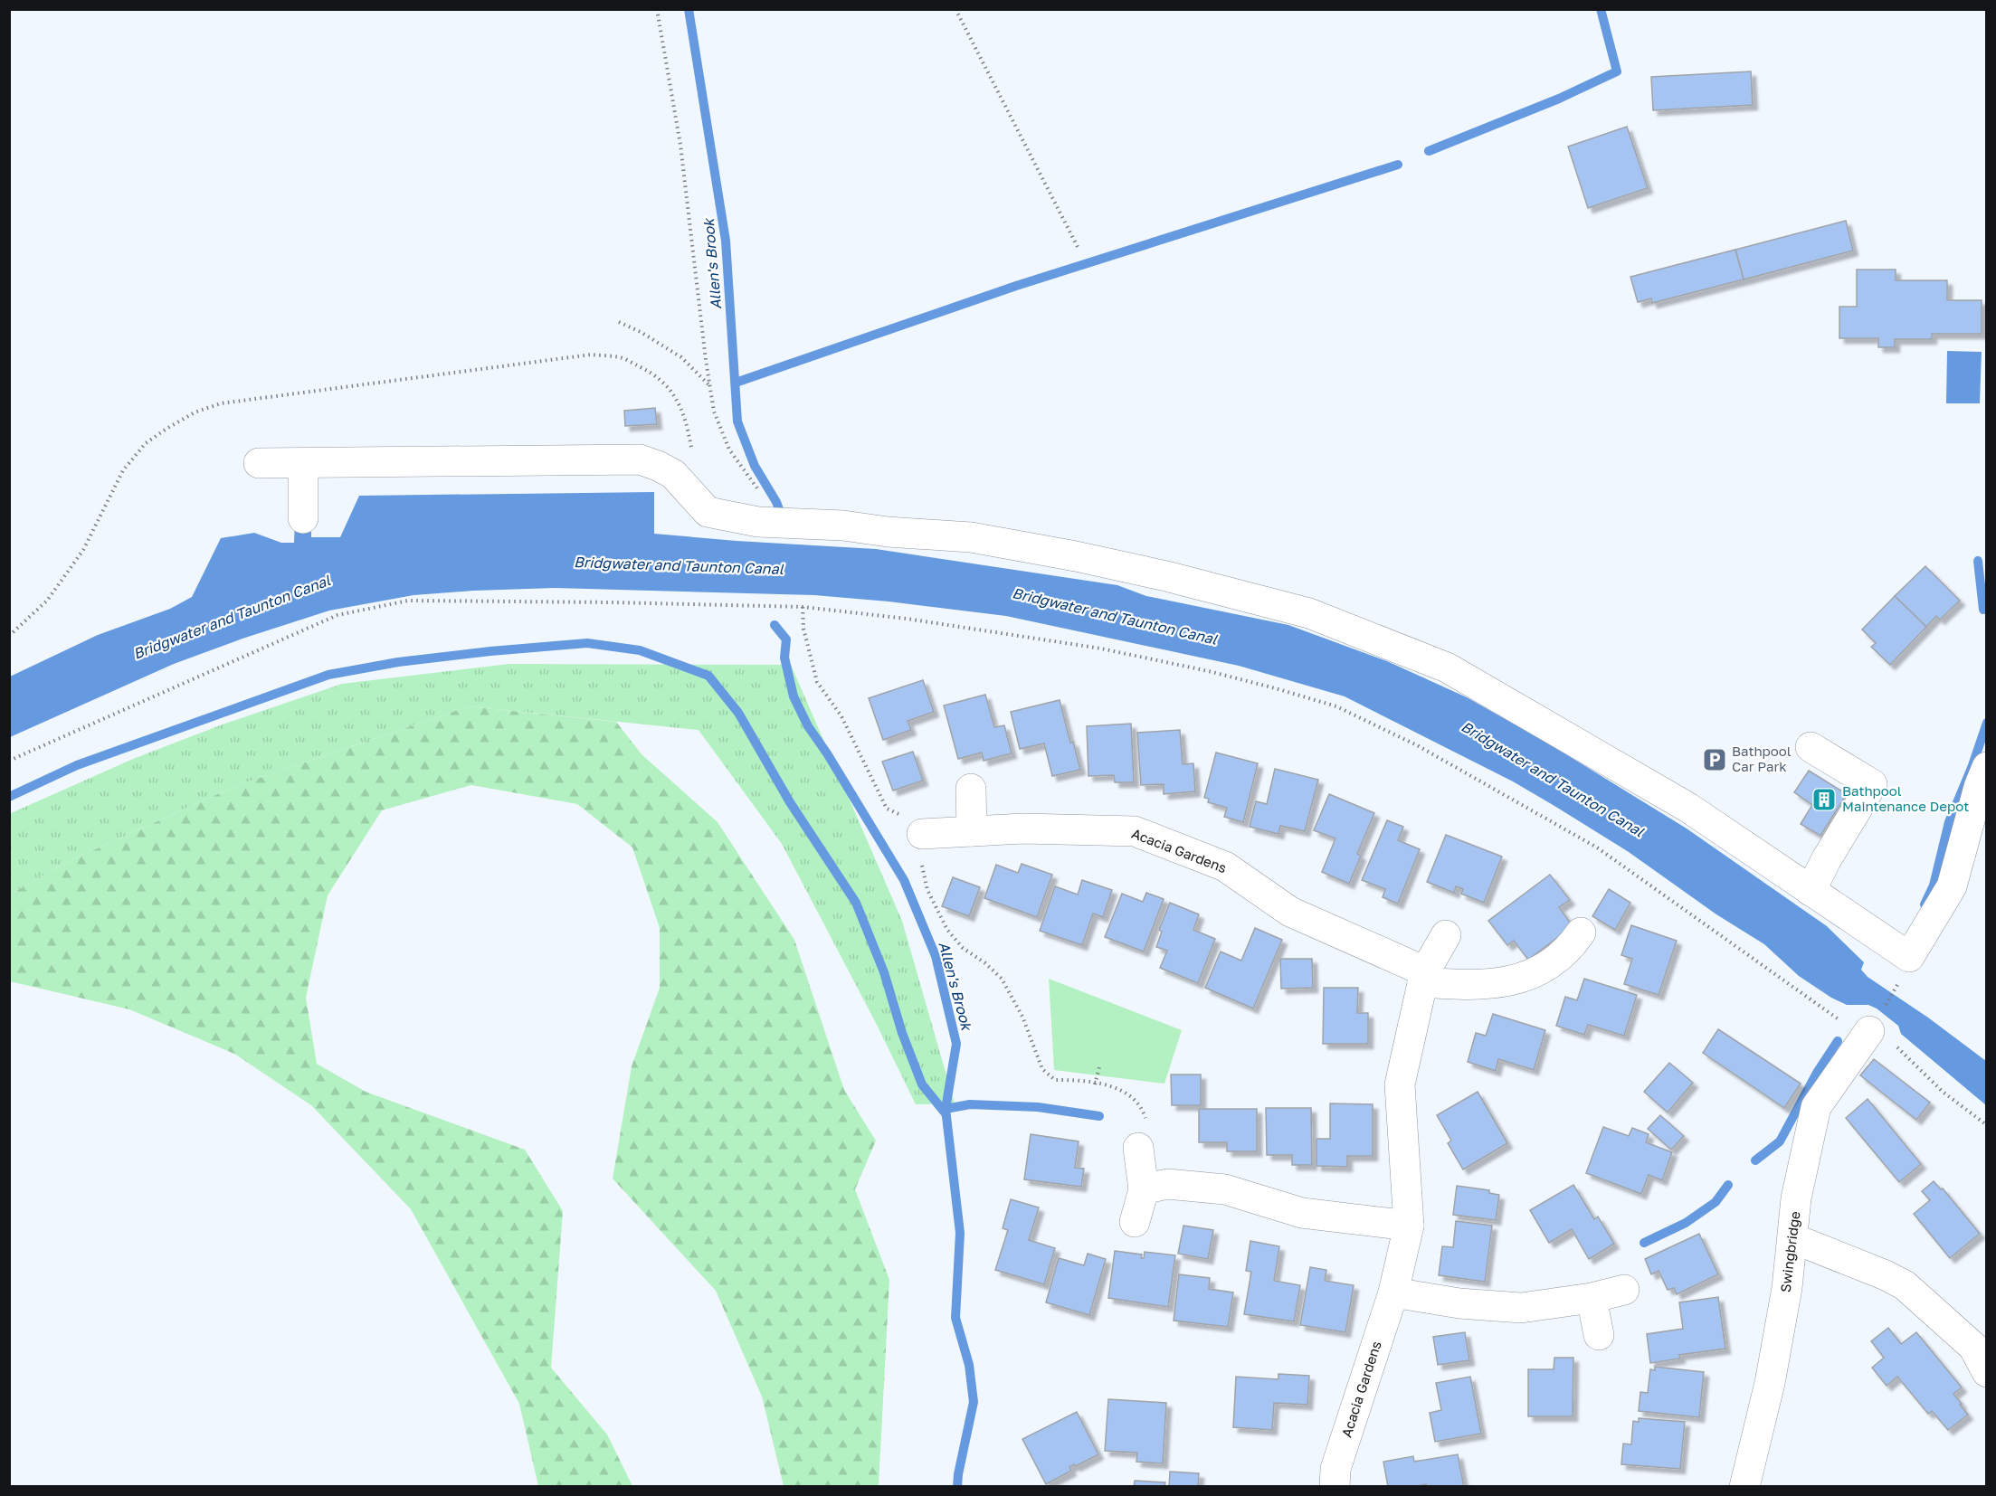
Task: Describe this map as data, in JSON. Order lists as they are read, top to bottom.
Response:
{
  "streets": {
    "street": ["Acacia Gardens", "Swingbridge"]
  },
  "water": ["Allen's Brook", "Bridgwater and Taunton Canal"],
  "places": {
    "parking": ["Bathpool Car Park"],
    "building": ["Bathpool Maintenance Depot"]
  }
}
